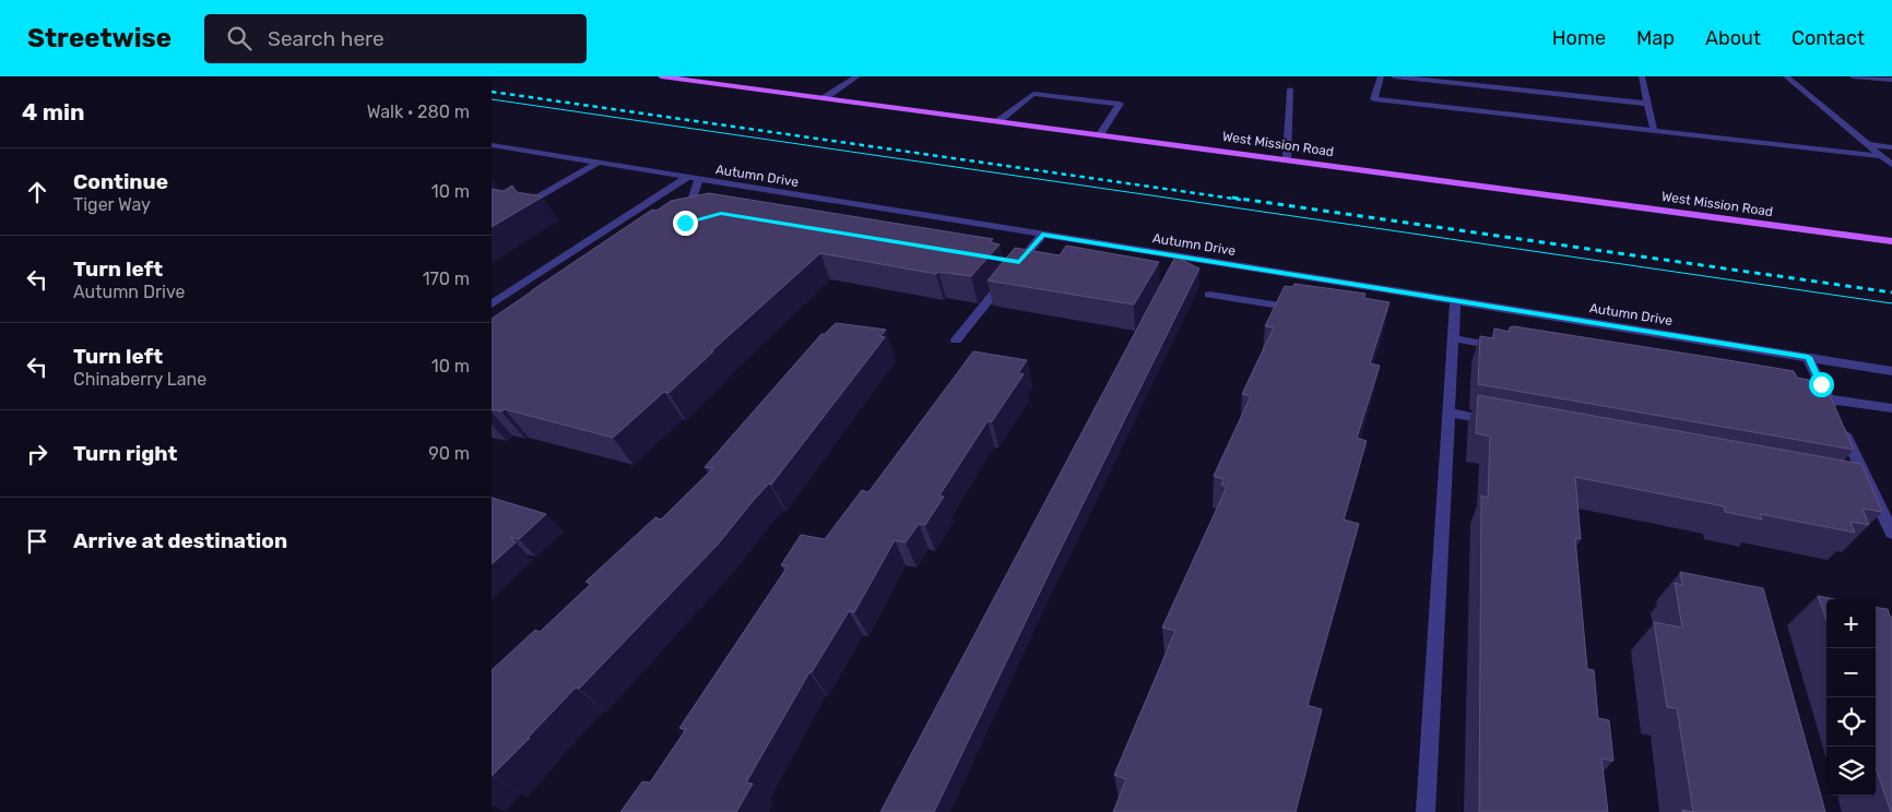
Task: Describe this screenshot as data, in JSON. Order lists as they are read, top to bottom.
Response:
{
  "streets": {
    "main road": ["West Mission Road"],
    "street": ["Autumn Drive"]
  },
  "page": {
    "header": "Streetwise",
    "search": "Search here",
    "nav": [
      "Home",
      "Map",
      "About",
      "Contact"
    ],
    "heading": ["4 min", "Walk · 280 m"],
    "list": [
      ["Continue", "Tiger Way", "10 m"],
      ["Turn left", "Autumn Drive", "170 m"],
      ["Turn left", "Chinaberry Lane", "10 m"],
      ["Turn right", "90 m"],
      "Arrive at destination"
    ],
    "map_buttons": ["+", "−"]
  }
}
